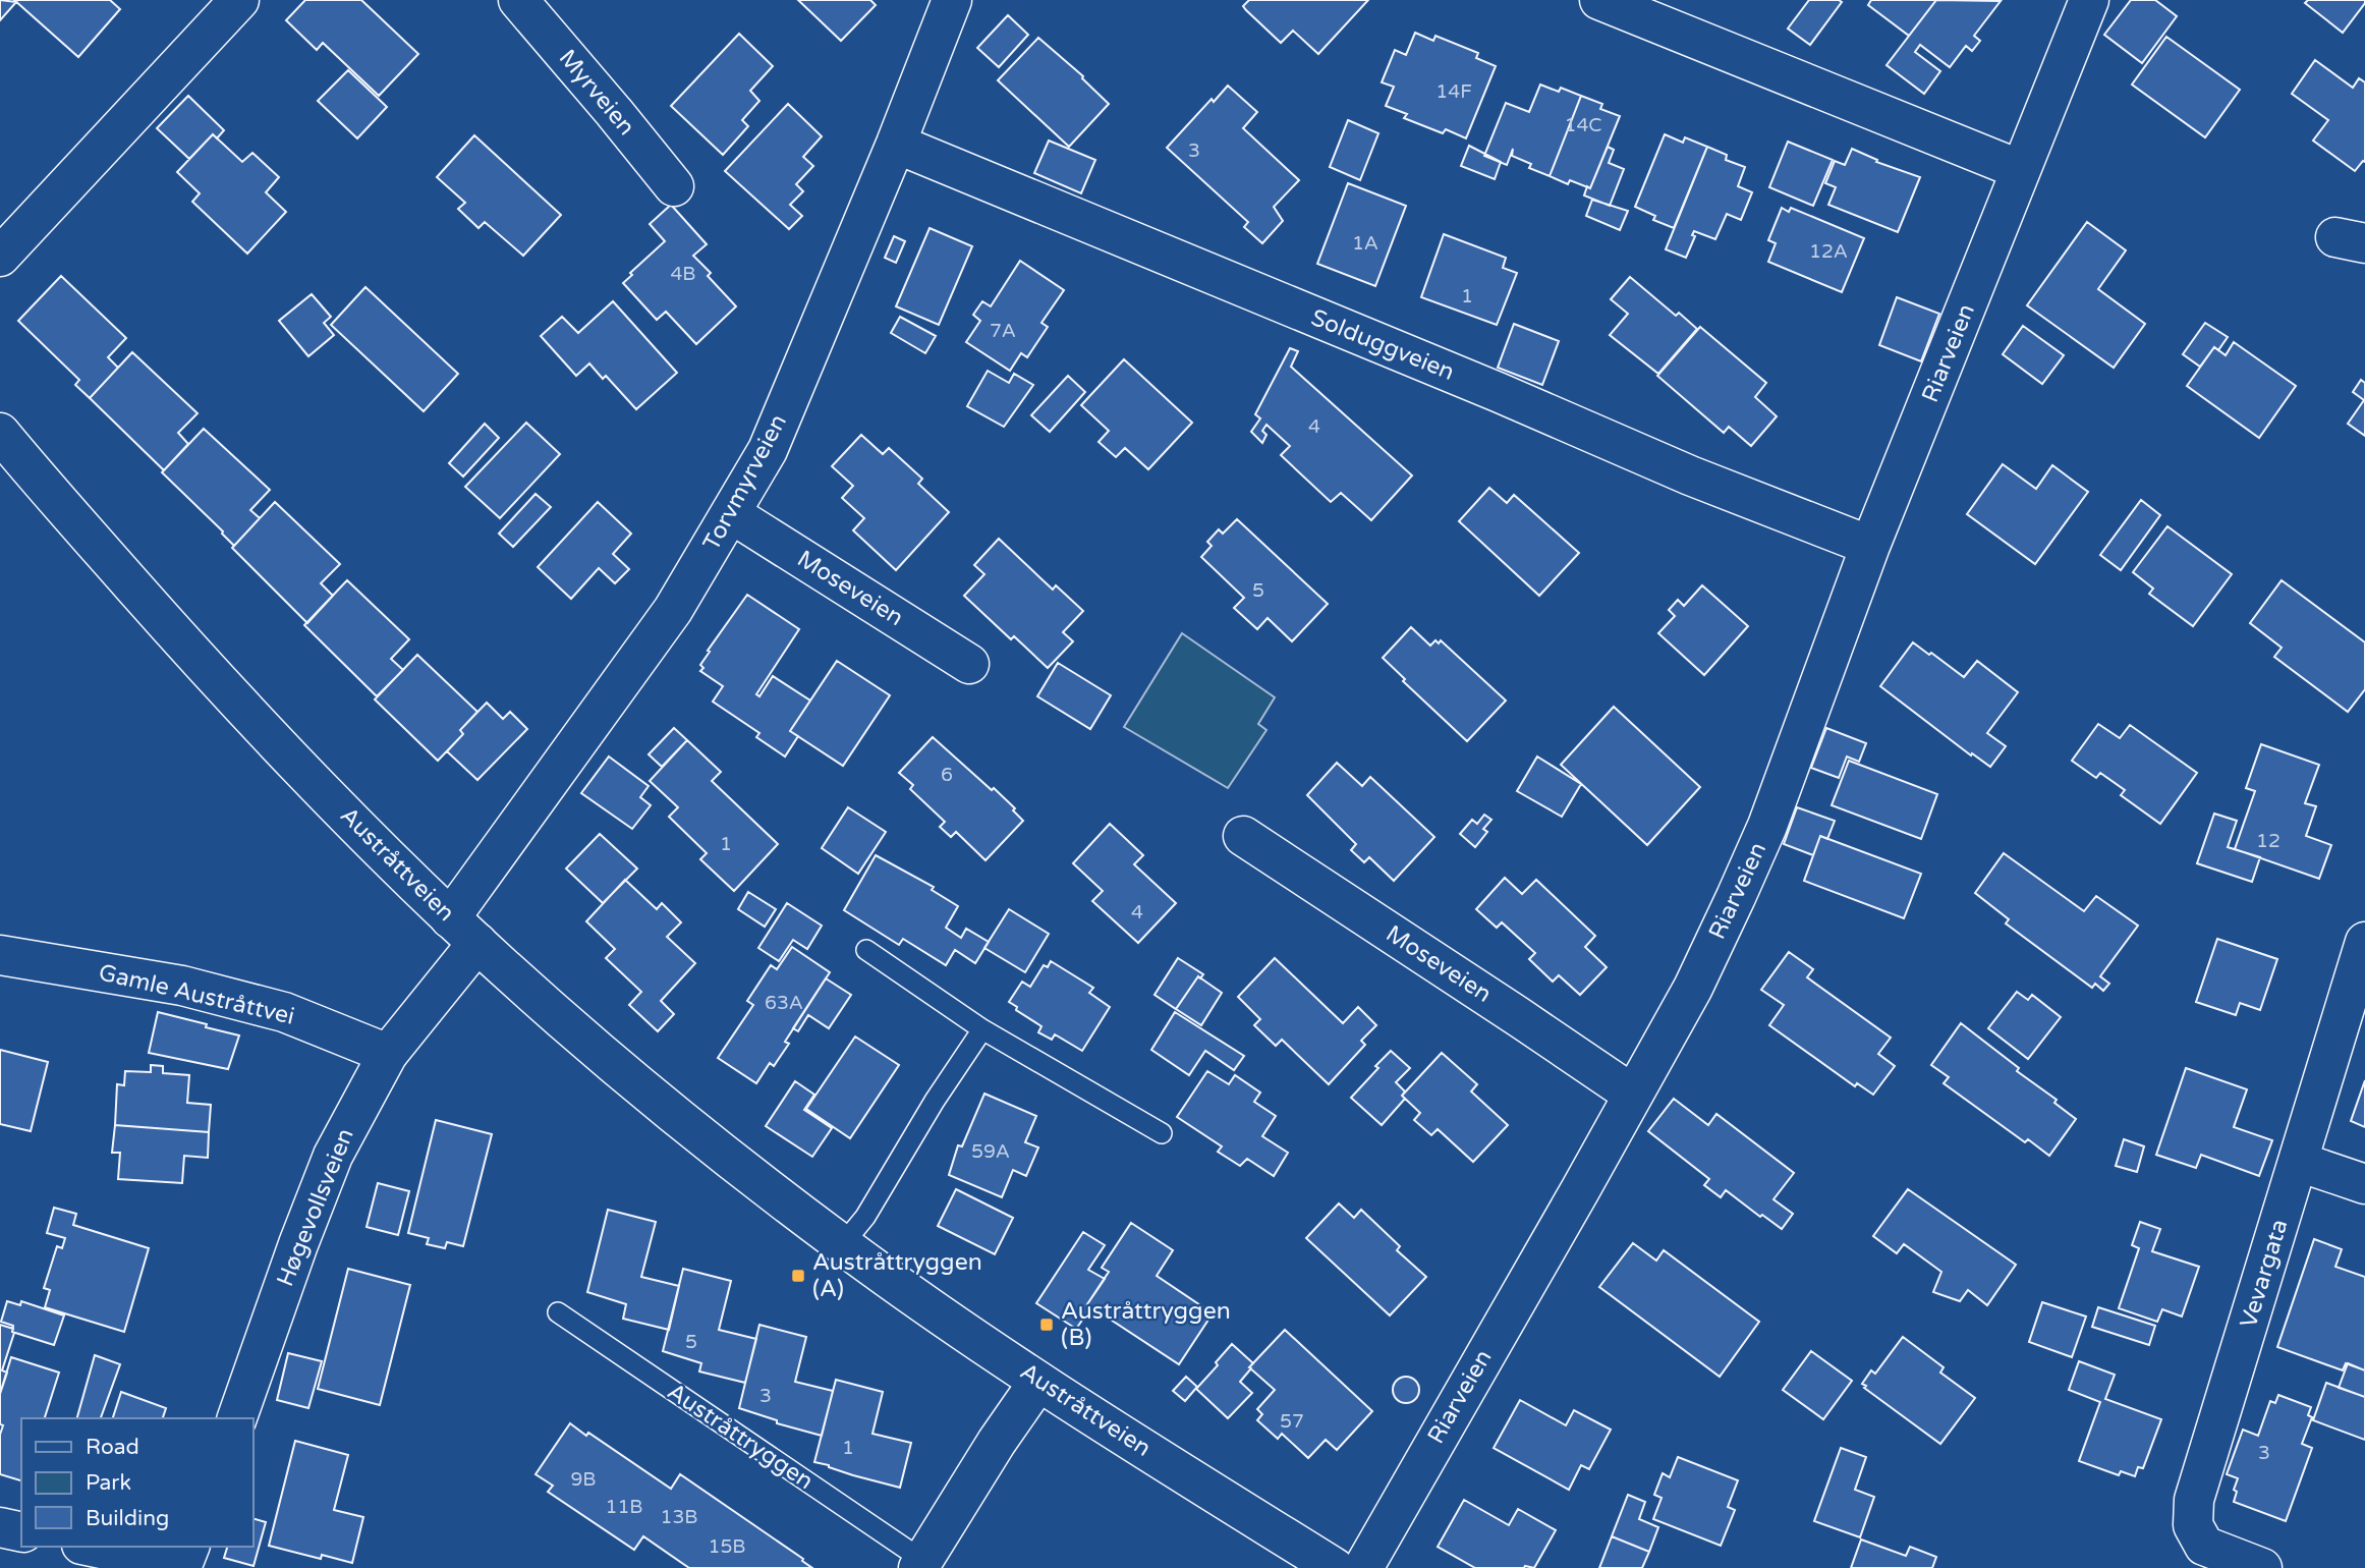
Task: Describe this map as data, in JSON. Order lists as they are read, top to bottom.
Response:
{
  "streets": {
    "street": [
      "Myrveien",
      "Solduggveien",
      "Riarveien",
      "Torvmyrveien",
      "Moseveien",
      "Austråttveien",
      "Gamle Austråttvei",
      "Høgevollsveien",
      "Vevargata",
      "Austråttryggen"
    ]
  },
  "crossings": [
    ["Solduggveien", "Riarveien"],
    ["Solduggveien", "Torvmyrveien"],
    ["Riarveien", "Moseveien"],
    ["Torvmyrveien", "Moseveien"],
    ["Torvmyrveien", "Austråttveien"],
    ["Torvmyrveien", "Høgevollsveien"],
    ["Austråttveien", "Høgevollsveien"],
    ["Austråttveien", "Austråttryggen"],
    ["Gamle Austråttvei", "Høgevollsveien"]
  ],
  "places": {
    "transit": ["Austråttryggen (A)", "Austråttryggen (B)"]
  },
  "house_numbers": [
    "14F",
    "14C",
    "3",
    "1A",
    "12A",
    "4B",
    "1",
    "7A",
    "4",
    "5",
    "6",
    "12",
    "1",
    "4",
    "63A",
    "59A",
    "5",
    "3",
    "57",
    "1",
    "3",
    "9B",
    "11B",
    "13B",
    "15B"
  ],
  "legend": ["Road", "Park", "Building"]
}
